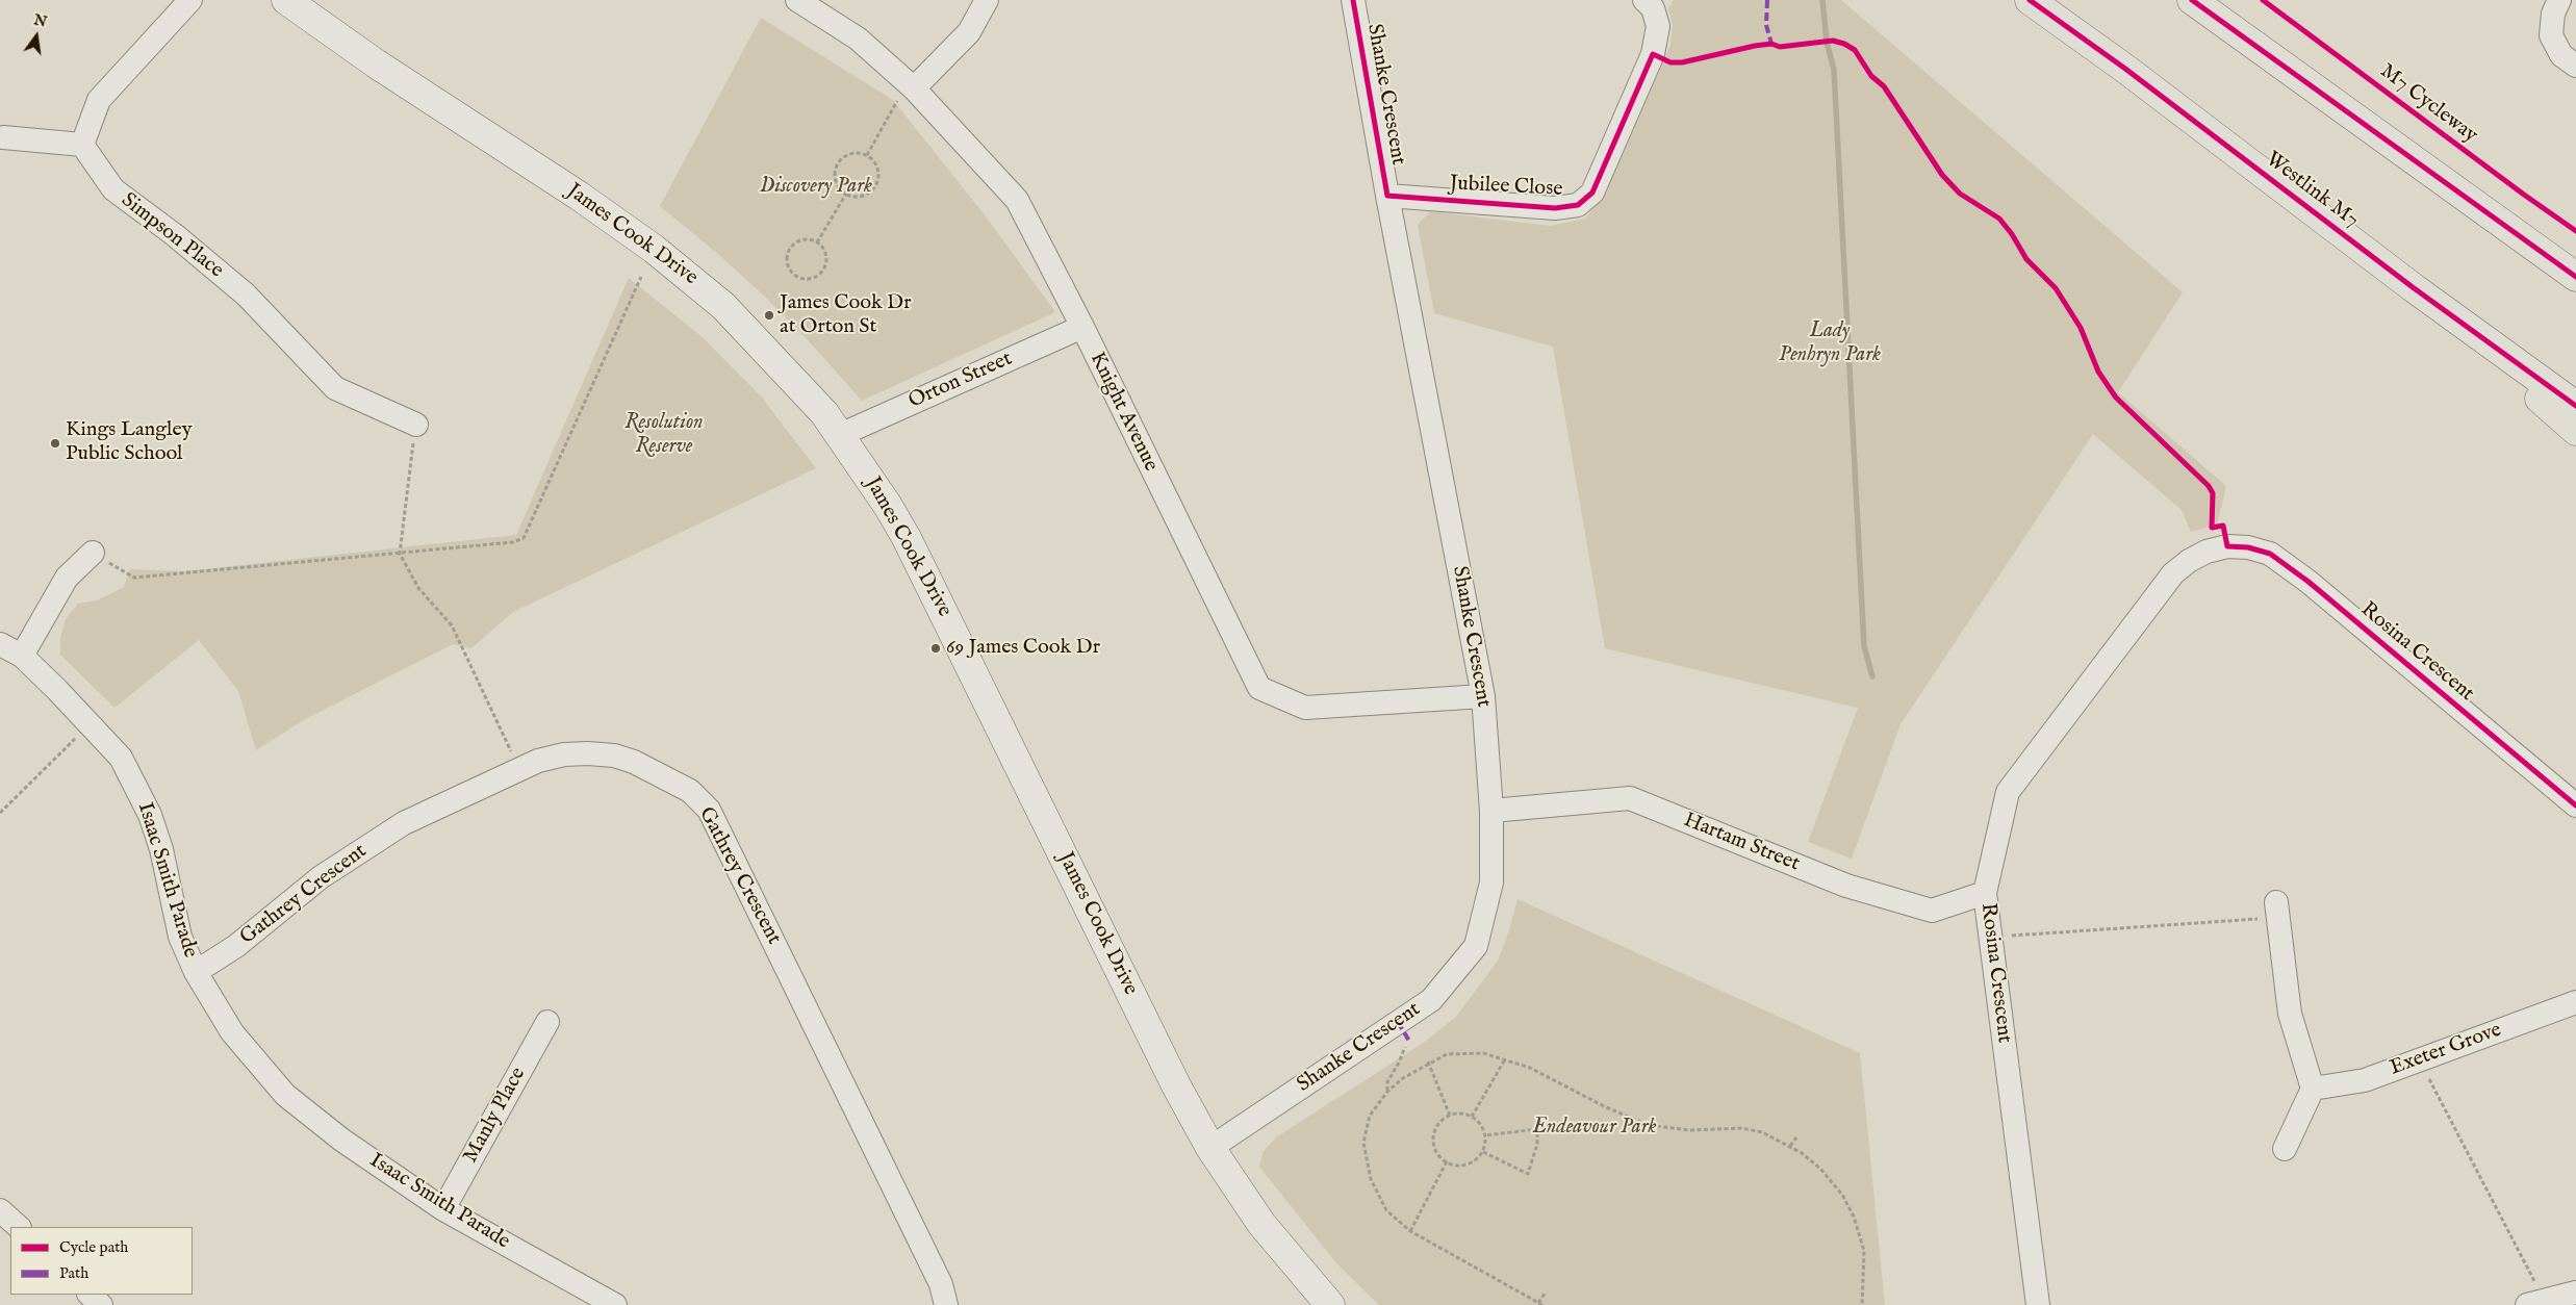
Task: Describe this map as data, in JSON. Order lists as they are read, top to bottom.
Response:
{
  "streets": {
    "highway": ["Westlink M7"],
    "street": [
      "Shanke Crescent",
      "Jubilee Close",
      "James Cook Drive",
      "Simpson Place",
      "Orton Street",
      "Knight Avenue",
      "Rosina Crescent",
      "Hartam Street",
      "Gathrey Crescent",
      "Isaac Smith Parade",
      "Exeter Grove",
      "Manly Place"
    ],
    "cycle path": ["M7 Cycleway"]
  },
  "crossings": [
    ["Shanke Crescent", "Jubilee Close"],
    ["Shanke Crescent", "James Cook Drive"],
    ["Shanke Crescent", "Knight Avenue"],
    ["Shanke Crescent", "Hartam Street"],
    ["James Cook Drive", "Orton Street"],
    ["Orton Street", "Knight Avenue"],
    ["Rosina Crescent", "Hartam Street"],
    ["Gathrey Crescent", "Isaac Smith Parade"],
    ["Isaac Smith Parade", "Manly Place"]
  ],
  "parks": [
    "Discovery Park",
    "Lady Penhryn Park",
    "Resolution Reserve",
    "Endeavour Park"
  ],
  "places": ["James Cook Dr at Orton St", "Kings Langley Public School", "69 James Cook Dr"],
  "legend": ["Cycle path", "Path"],
  "north": "top"
}
